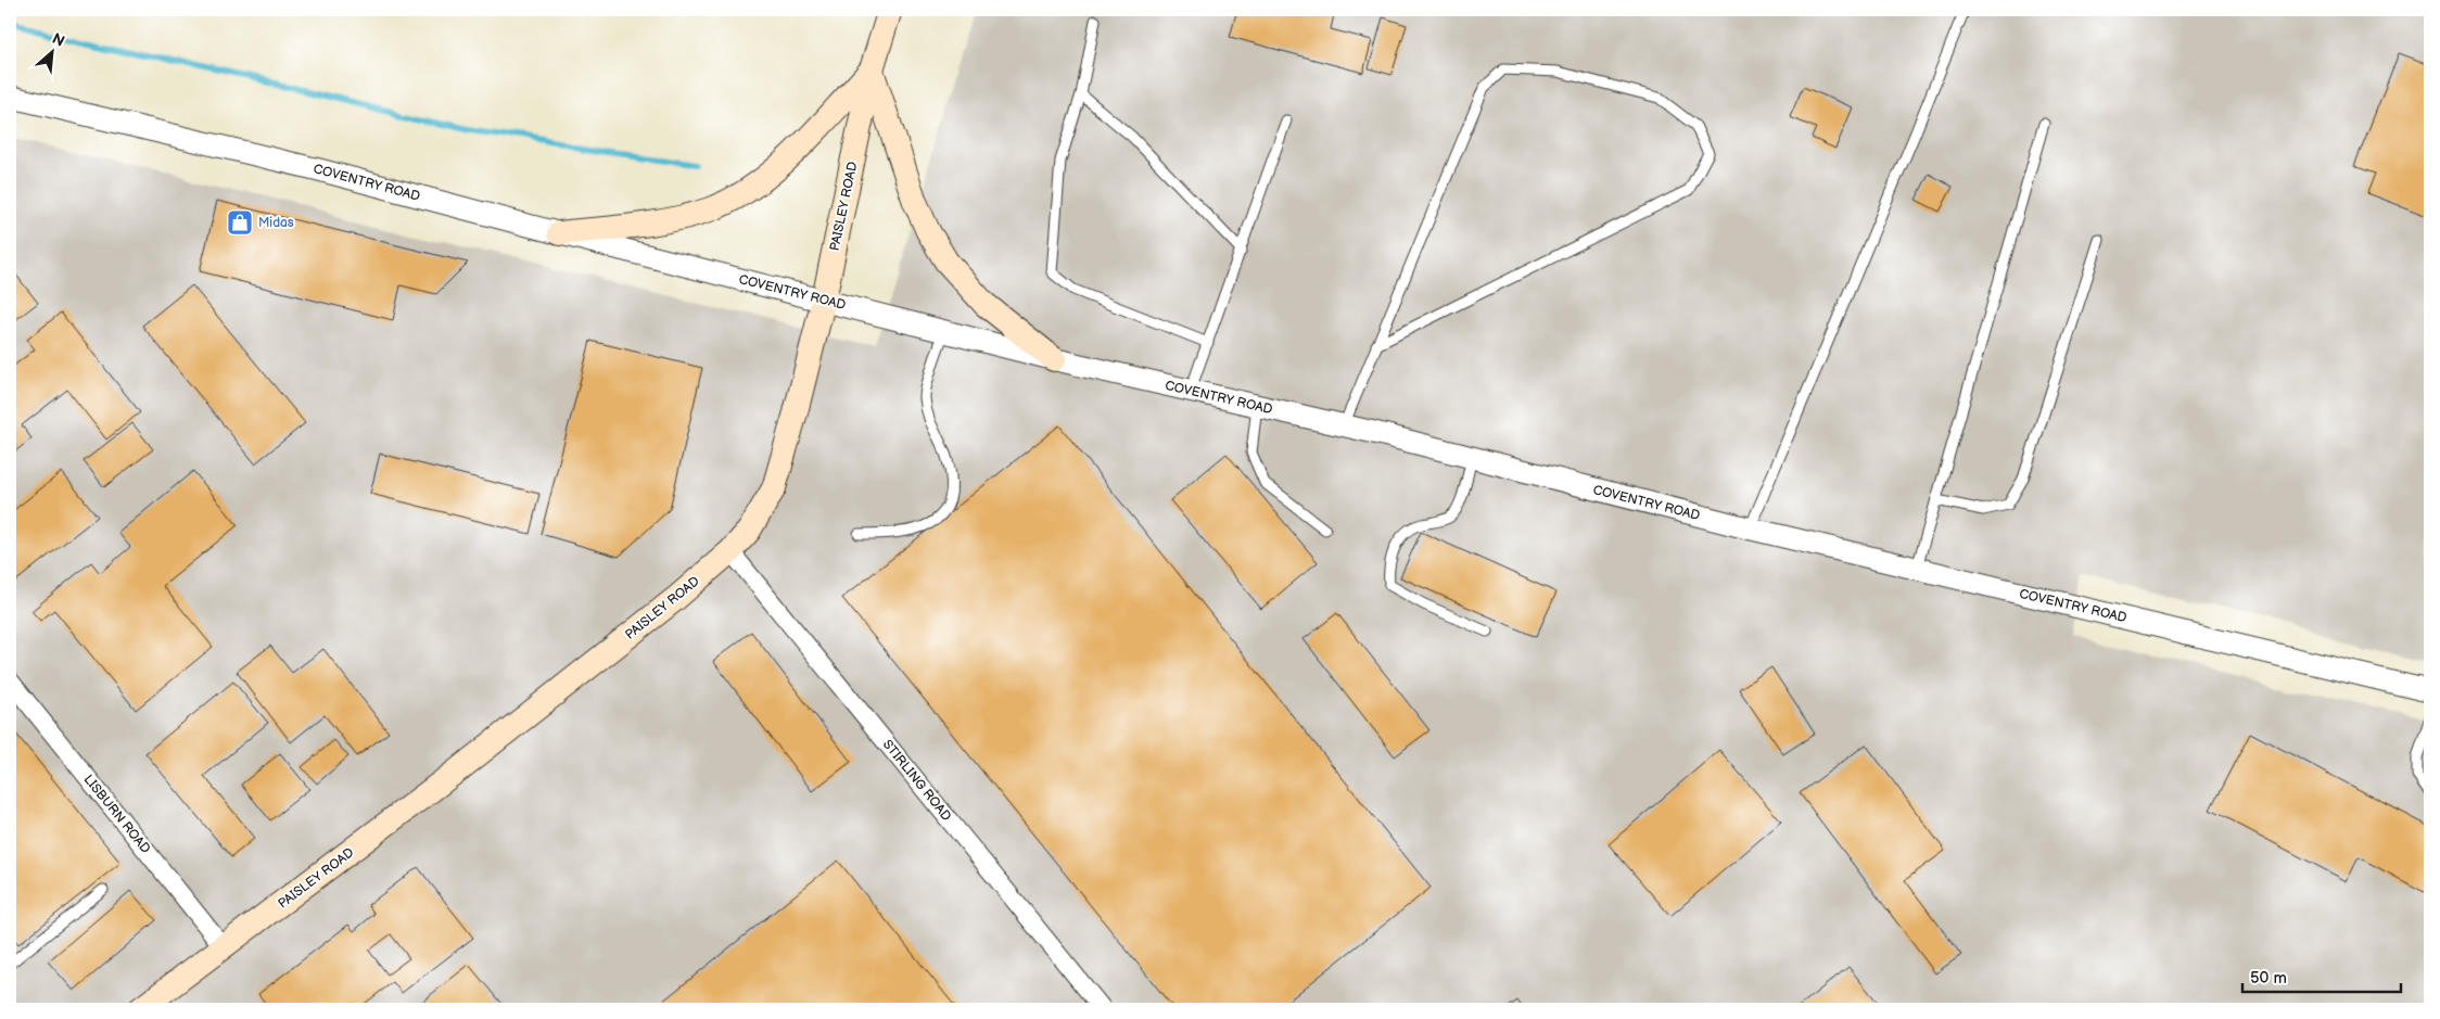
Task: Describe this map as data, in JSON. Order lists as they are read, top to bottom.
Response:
{
  "streets": {
    "main road": ["PAISLEY ROAD"],
    "street": ["COVENTRY ROAD", "STIRLING ROAD", "LISBURN ROAD"]
  },
  "crossings": [
    ["COVENTRY ROAD", "PAISLEY ROAD"],
    ["PAISLEY ROAD", "STIRLING ROAD"],
    ["PAISLEY ROAD", "LISBURN ROAD"]
  ],
  "places": {
    "shop": ["Midas"]
  },
  "scale_bar": "50 m",
  "north": "top right"
}
